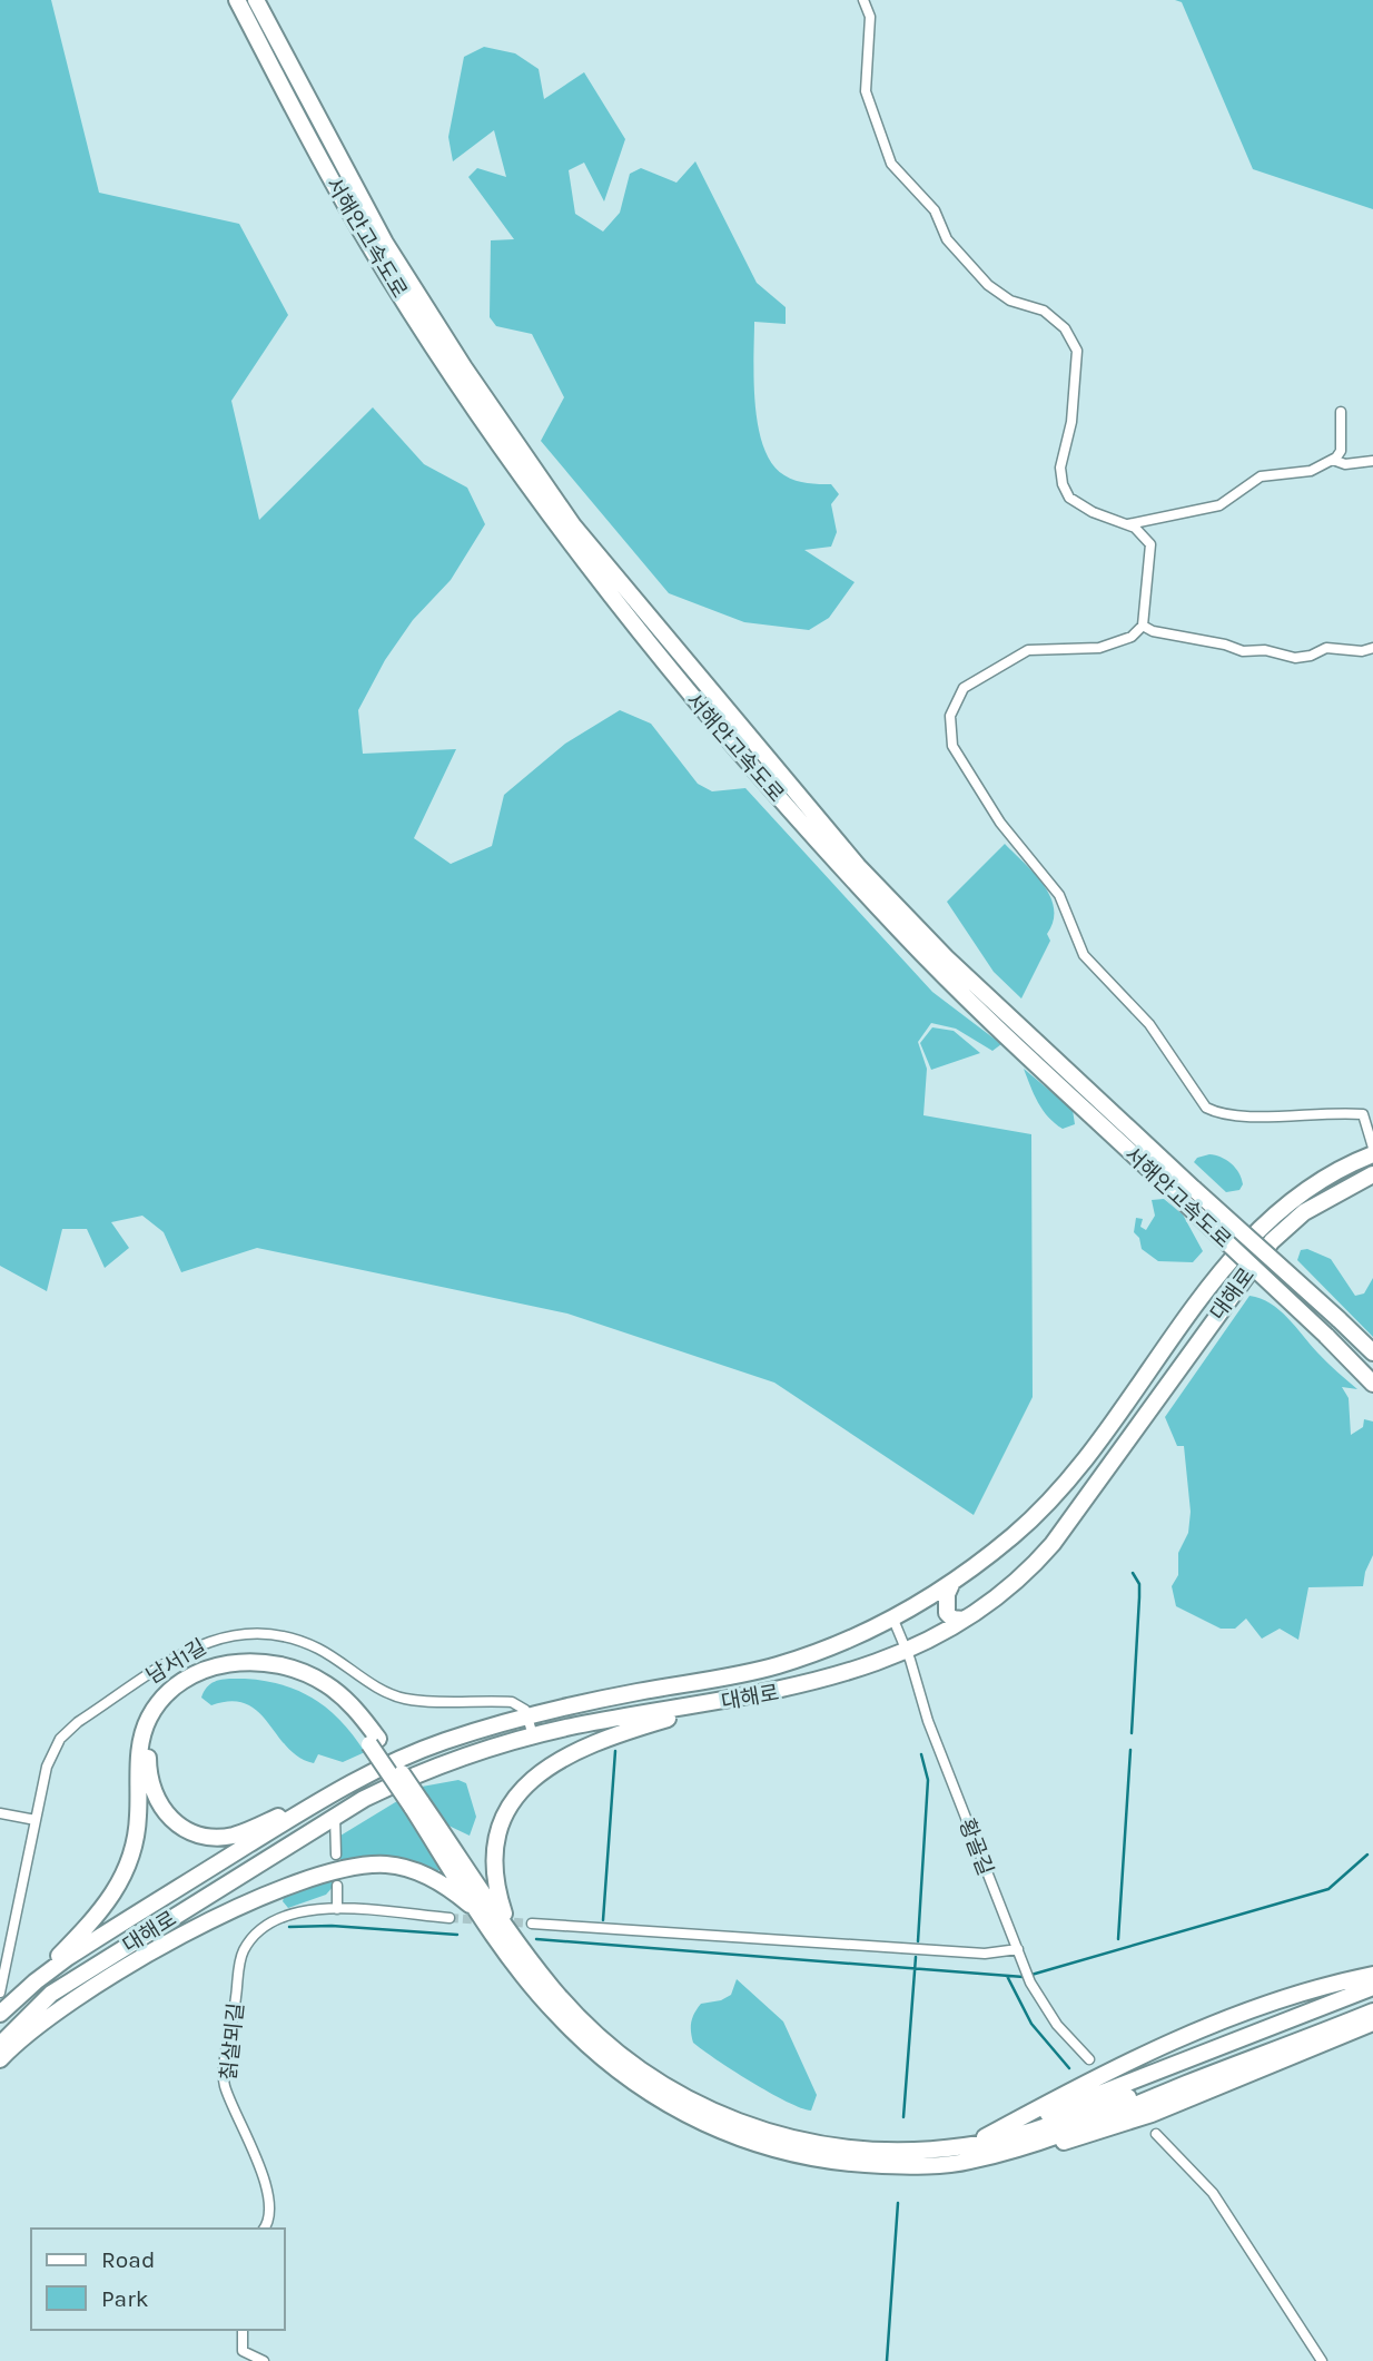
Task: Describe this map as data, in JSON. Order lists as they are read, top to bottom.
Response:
{
  "streets": {
    "highway": ["서해안고속도로", "대해로"],
    "street": ["남서1길", "황골길", "칡살뫼길"]
  },
  "crossings": [
    ["대해로", "남서1길"],
    ["대해로", "황골길"]
  ],
  "legend": ["Road", "Park"]
}
